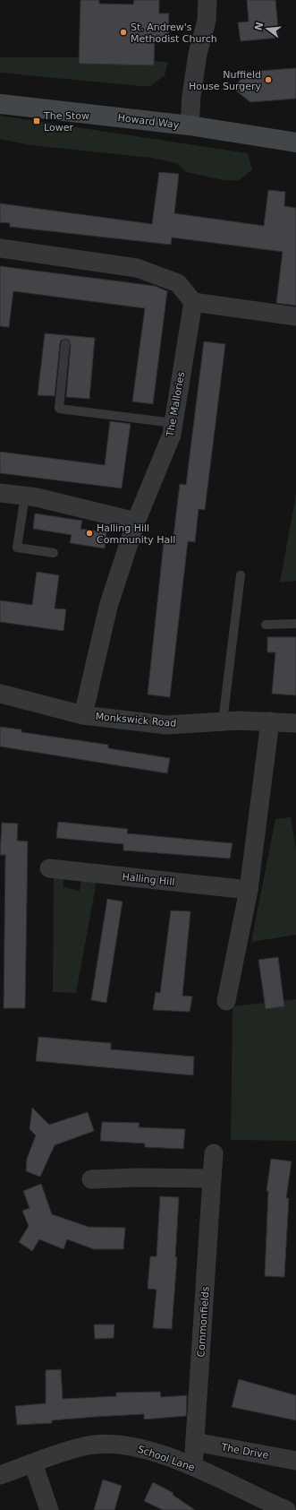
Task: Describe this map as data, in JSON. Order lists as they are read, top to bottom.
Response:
{
  "streets": {
    "street": [
      "Howard Way",
      "The Mallories",
      "Monkswick Road",
      "Halling Hill",
      "Commonfields",
      "The Drive",
      "School Lane"
    ]
  },
  "crossings": [
    ["The Mallories", "Monkswick Road"],
    ["Commonfields", "The Drive"],
    ["Commonfields", "School Lane"]
  ],
  "places": {
    "other": ["St. Andrew's Methodist Church", "Nuffield House Surgery", "Halling Hill Community Hall"],
    "transit": ["The Stow Lower"]
  },
  "north": "left"
}
